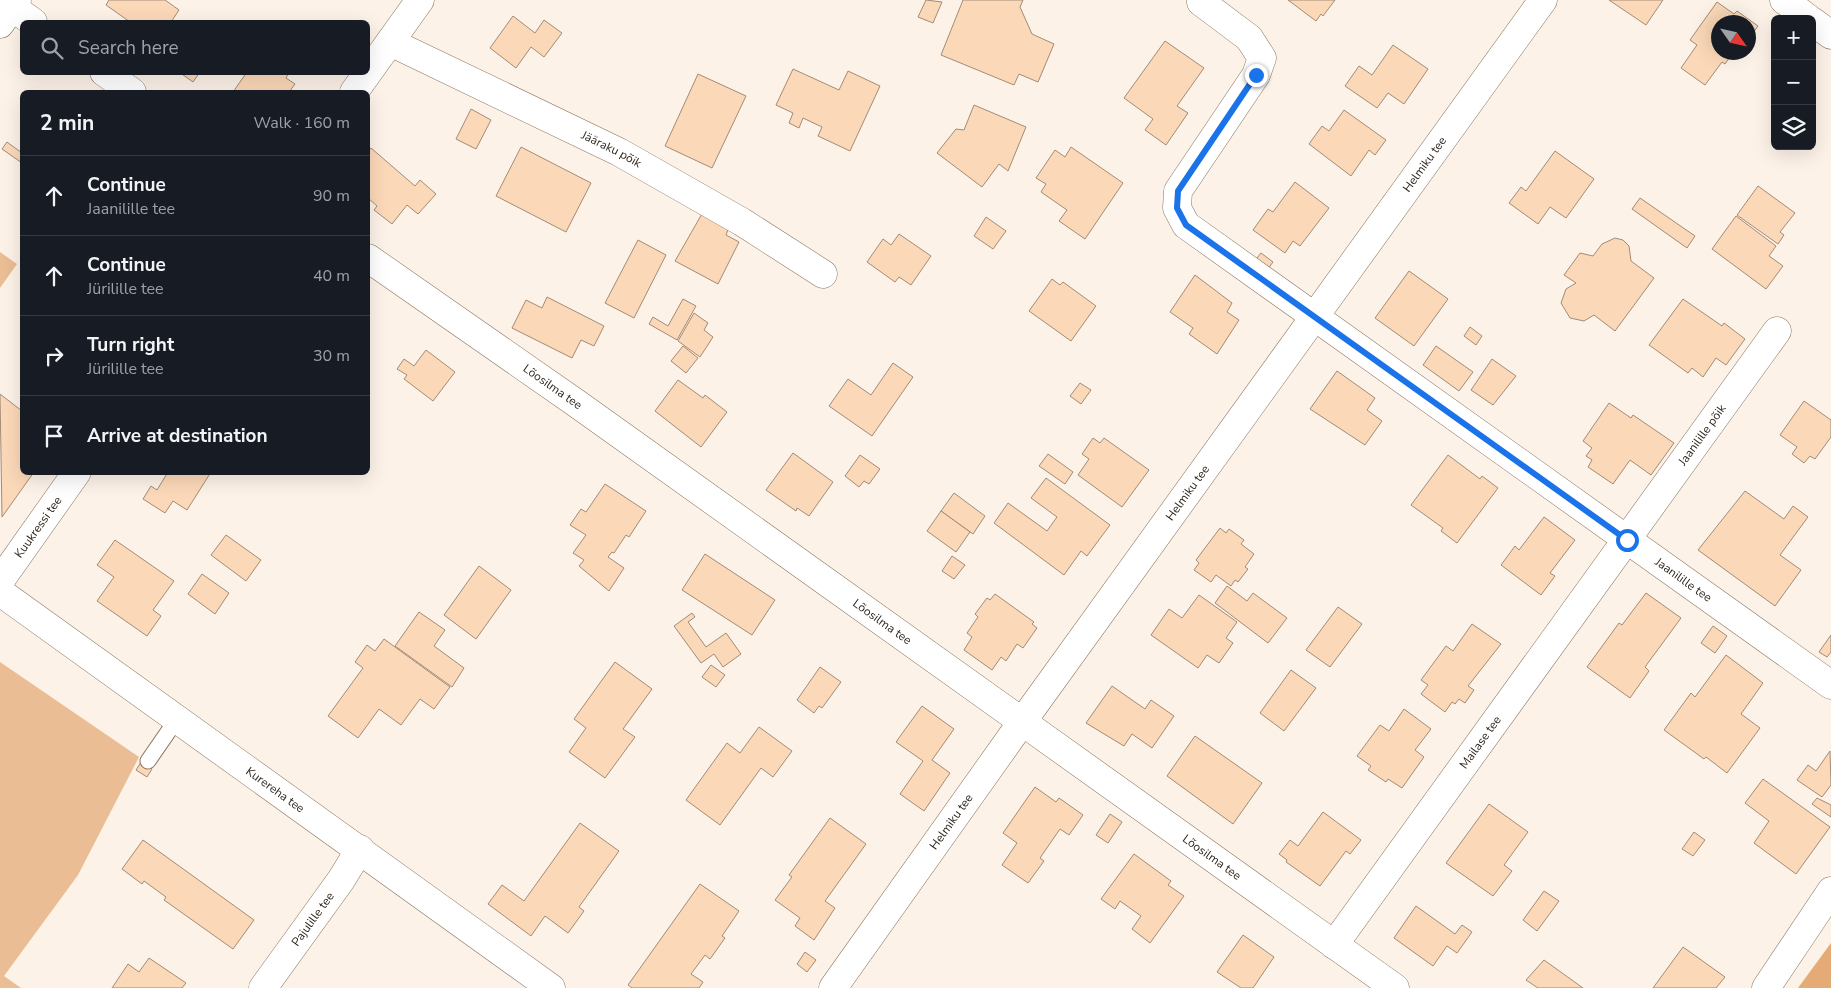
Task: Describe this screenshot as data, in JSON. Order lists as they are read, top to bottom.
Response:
{
  "streets": {
    "street": [
      "Jääraku põik",
      "Helmiku tee",
      "Lõosilma tee",
      "Jaanilille põik",
      "Kuukressi tee",
      "Jaanilille tee",
      "Mailase tee",
      "Kurereha tee",
      "Pajulille tee"
    ]
  },
  "crossings": [
    ["Helmiku tee", "Lõosilma tee"],
    ["Helmiku tee", "Jaanilille tee"],
    ["Lõosilma tee", "Mailase tee"],
    ["Jaanilille põik", "Jaanilille tee"],
    ["Jaanilille põik", "Mailase tee"],
    ["Jaanilille tee", "Mailase tee"],
    ["Kurereha tee", "Pajulille tee"]
  ],
  "north": "bottom right",
  "page": {
    "map_buttons": ["+", "−"],
    "search": "Search here",
    "heading": ["2 min", "Walk · 160 m"],
    "list": [
      ["Continue", "Jaanilille tee", "90 m"],
      ["Continue", "Jürilille tee", "40 m"],
      ["Turn right", "Jürilille tee", "30 m"],
      "Arrive at destination"
    ]
  }
}
